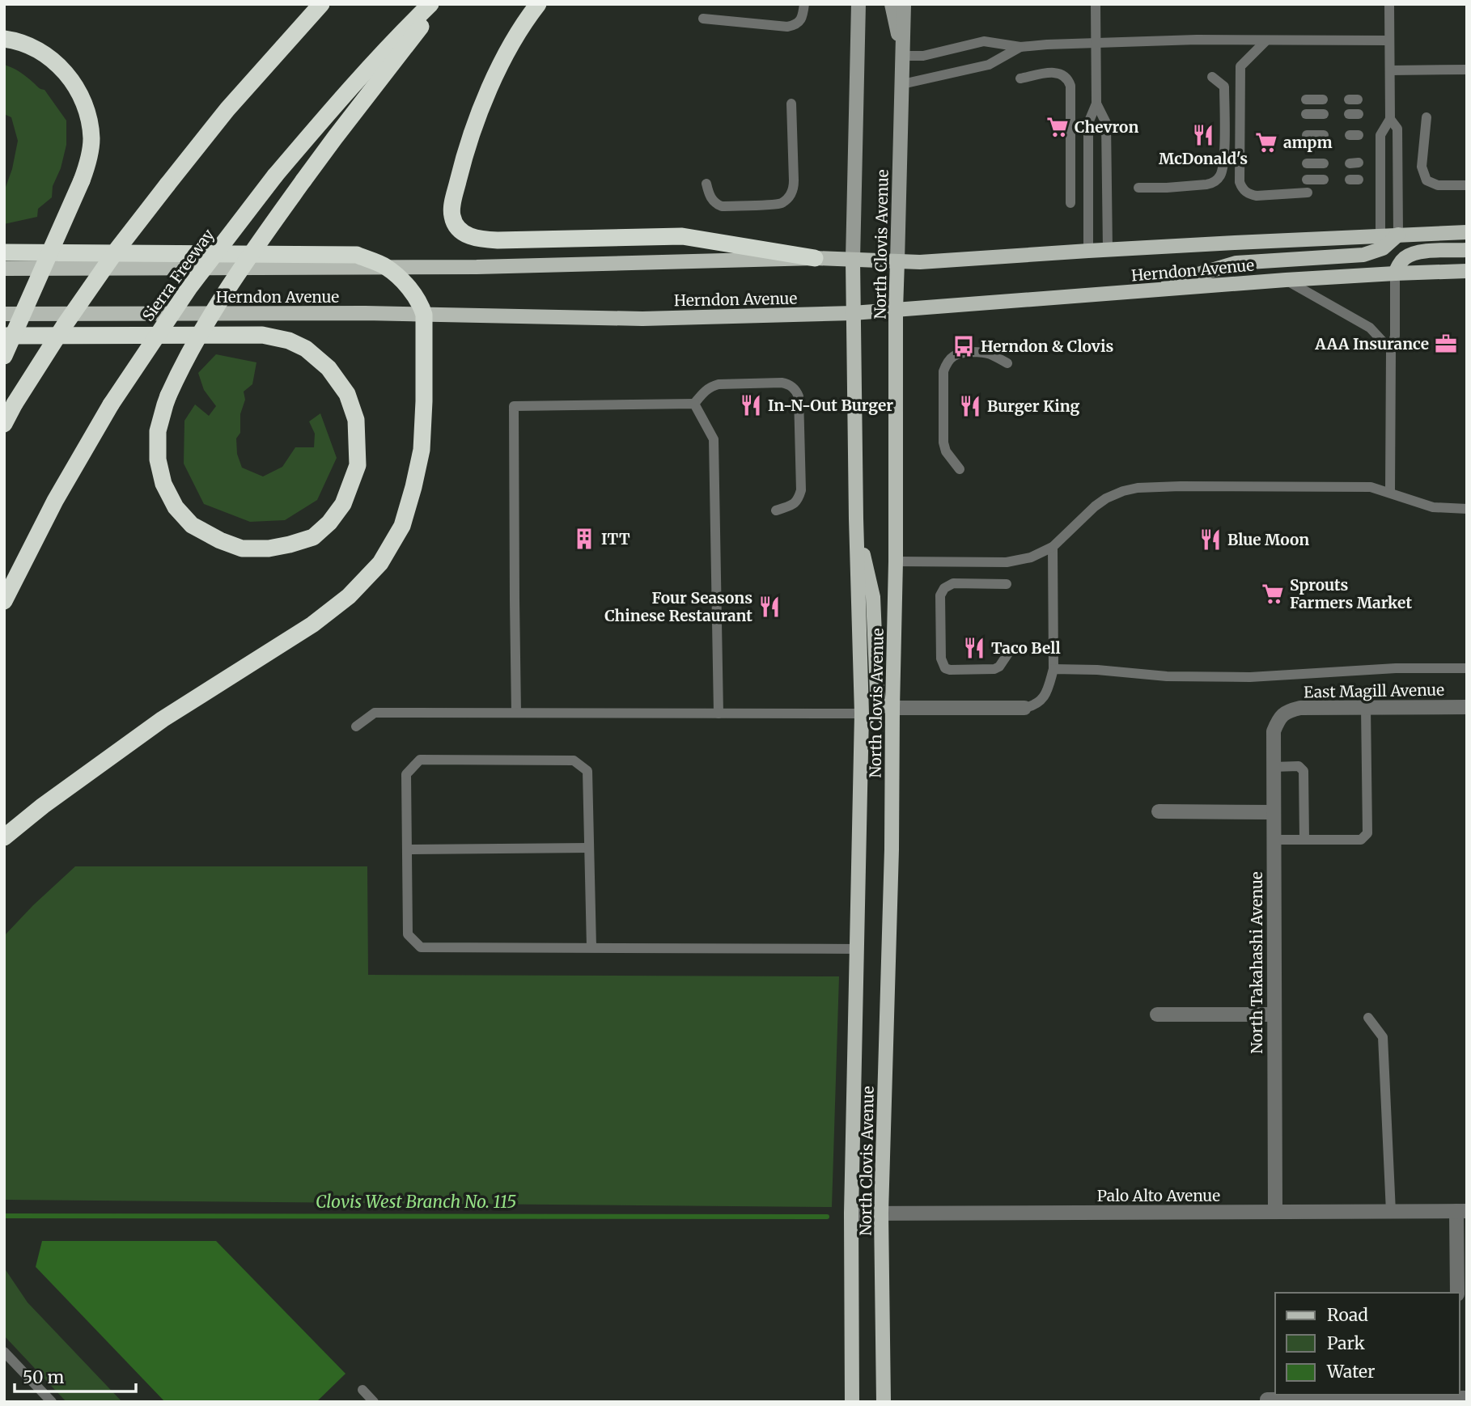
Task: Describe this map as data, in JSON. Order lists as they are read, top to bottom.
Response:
{
  "streets": {
    "highway": ["Sierra Freeway"],
    "main road": ["North Clovis Avenue", "Herndon Avenue"],
    "street": ["East Magill Avenue", "North Takahashi Avenue", "Palo Alto Avenue"]
  },
  "crossings": [
    ["North Clovis Avenue", "Herndon Avenue"],
    ["North Clovis Avenue", "Palo Alto Avenue"],
    ["East Magill Avenue", "North Takahashi Avenue"],
    ["North Takahashi Avenue", "Palo Alto Avenue"]
  ],
  "water": ["Clovis West Branch No. 115"],
  "places": {
    "supermarket": ["Chevron", "ampm", "Sprouts Farmers Market"],
    "restaurant": [
      "McDonald's",
      "In-N-Out Burger",
      "Burger King",
      "Blue Moon",
      "Four Seasons Chinese Restaurant",
      "Taco Bell"
    ],
    "office": ["AAA Insurance"],
    "bus stop": ["Herndon & Clovis"],
    "building": ["ITT"]
  },
  "legend": ["Road", "Park", "Water"],
  "scale_bar": "50 m"
}
